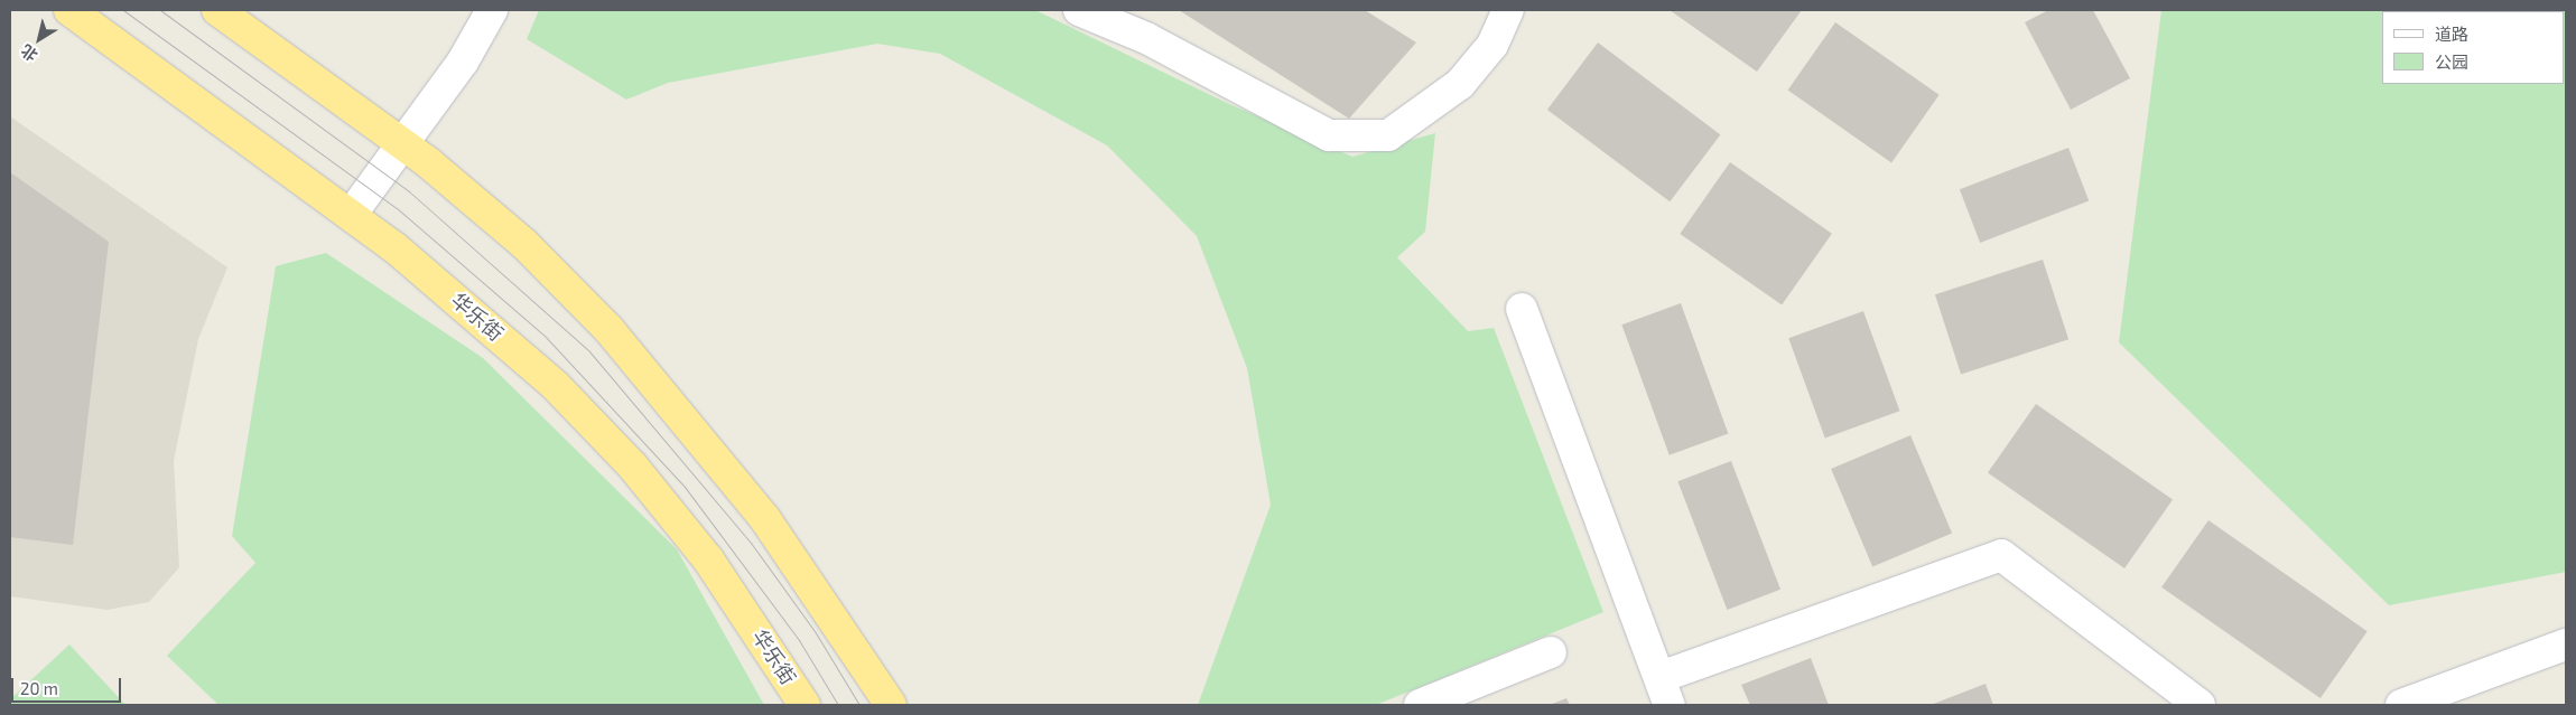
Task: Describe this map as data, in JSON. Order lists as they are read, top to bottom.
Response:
{
  "streets": {
    "highway": ["华乐街"]
  },
  "legend": ["道路", "公园"],
  "scale_bar": "20 m",
  "north": "bottom left"
}
